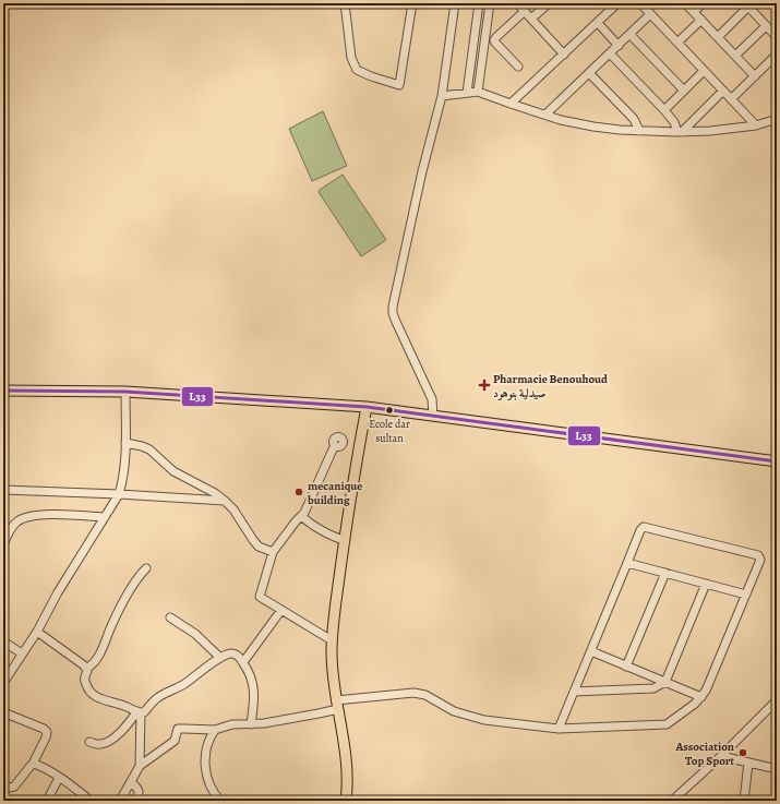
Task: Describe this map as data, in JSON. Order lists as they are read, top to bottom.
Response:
{
  "places": {
    "health": ["Pharmacie Benouhoud صيدلية بنوهود"],
    "other": ["Ecole dar sultan", "mecanique building", "Association Top Sport"]
  },
  "lines": ["transit line L33"]
}
